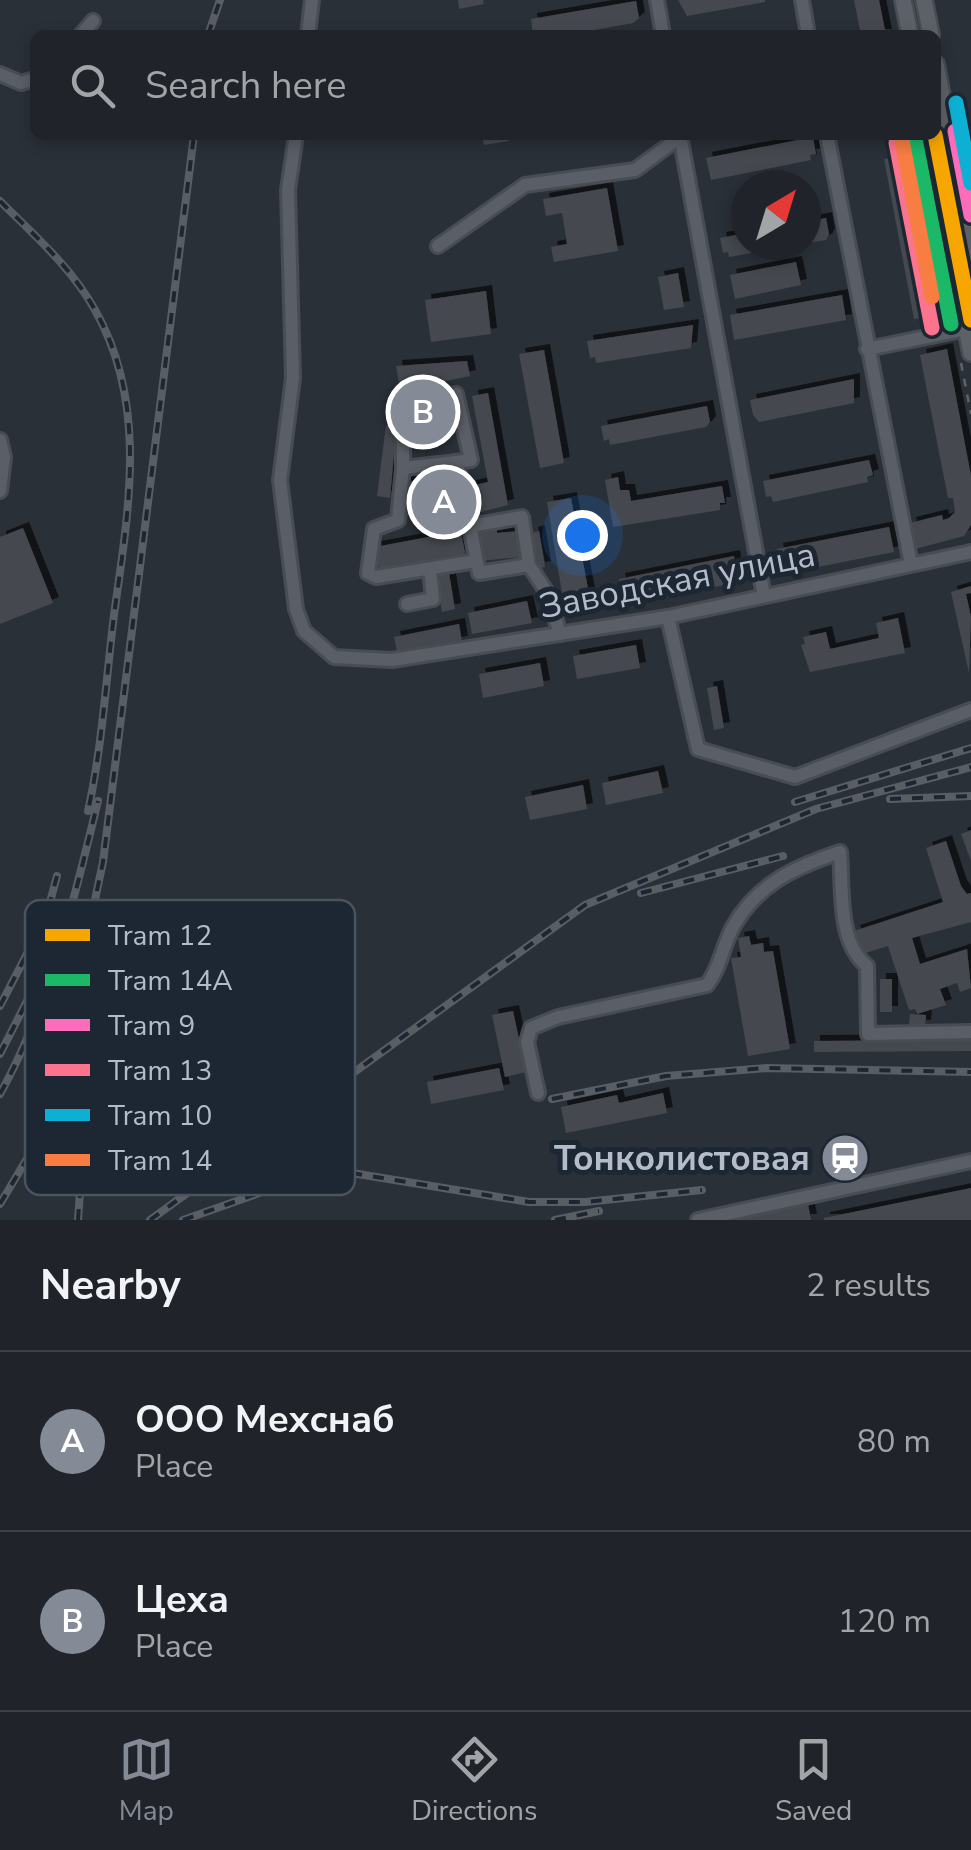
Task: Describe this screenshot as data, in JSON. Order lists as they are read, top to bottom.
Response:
{
  "streets": {
    "street": ["Заводская улица"]
  },
  "places": {
    "station": ["Тонколистовая"]
  },
  "lines": [
    "tram line 10",
    "tram line 9",
    "tram line 12",
    "tram line 14А",
    "tram line 14",
    "tram line 13"
  ],
  "legend": [
    "Tram 12",
    "Tram 14А",
    "Tram 9",
    "Tram 13",
    "Tram 10",
    "Tram 14"
  ],
  "north": "top right",
  "page": {
    "search": "Search here",
    "pins": ["B", "A"],
    "heading": ["Nearby", "2 results"],
    "list": [
      {
        "mark": "A",
        "name": "ООО Мехснаб",
        "note": "Place",
        "value": "80 m"
      },
      {
        "mark": "B",
        "name": "Цеха",
        "note": "Place",
        "value": "120 m"
      }
    ],
    "nav": ["Map", "Directions", "Saved"]
  }
}
